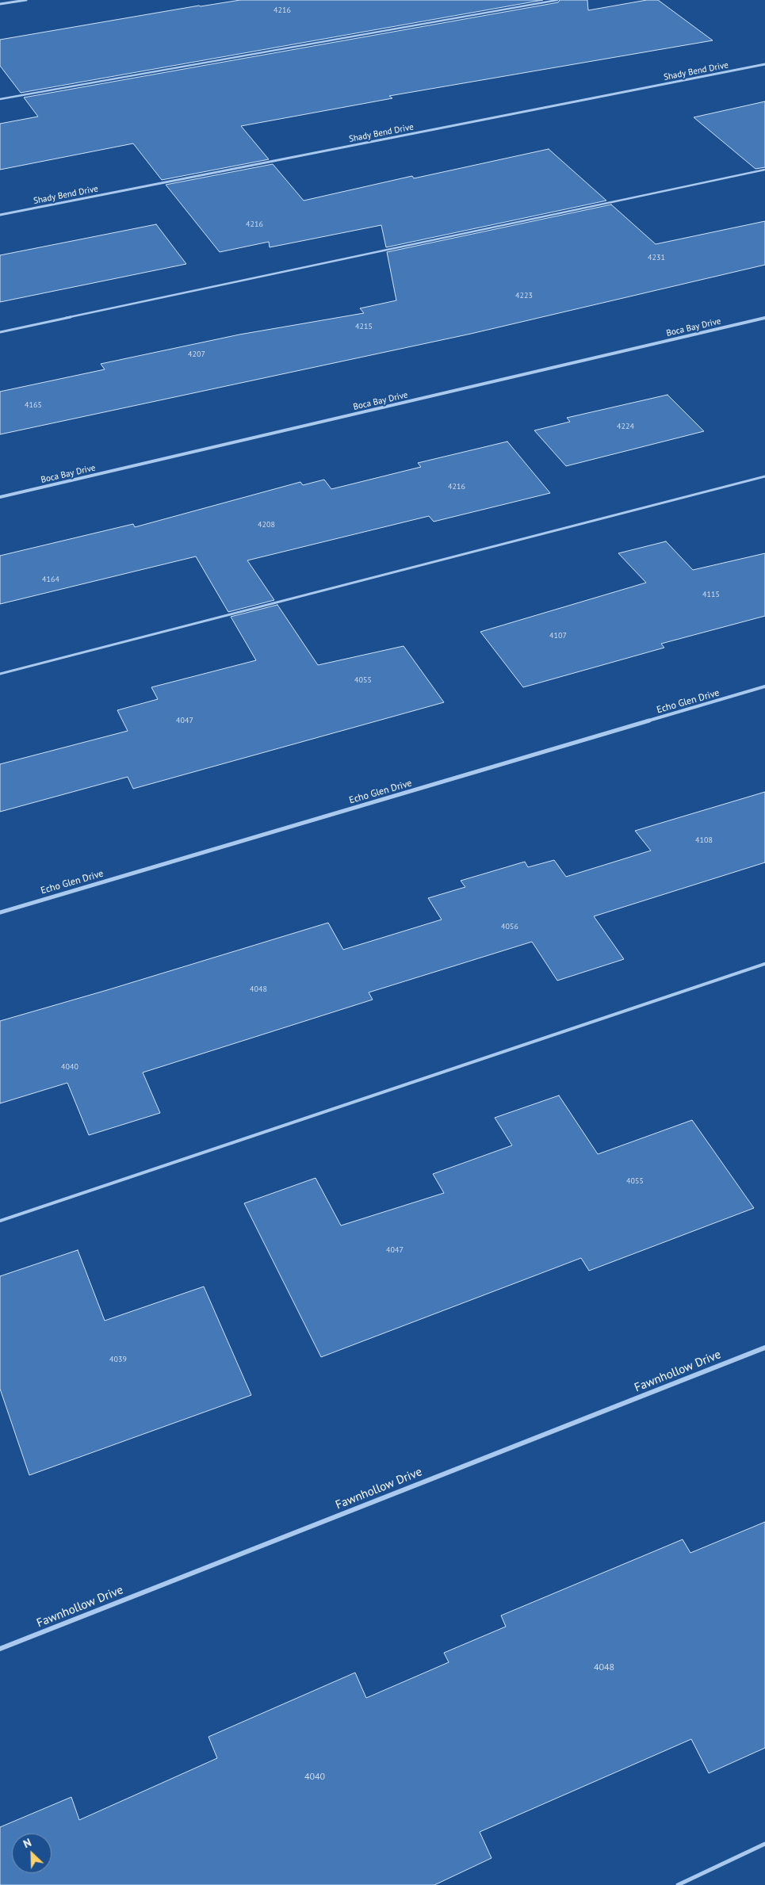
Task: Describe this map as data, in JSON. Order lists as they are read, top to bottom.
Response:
{
  "streets": {
    "street": [
      "Shady Bend Drive",
      "Boca Bay Drive",
      "Echo Glen Drive",
      "Fawnhollow Drive"
    ]
  },
  "house_numbers": [
    "4216",
    "4216",
    "4231",
    "4223",
    "4215",
    "4207",
    "4165",
    "4224",
    "4216",
    "4208",
    "4164",
    "4115",
    "4107",
    "4055",
    "4047",
    "4108",
    "4056",
    "4048",
    "4040",
    "4055",
    "4047",
    "4039",
    "4048",
    "4040"
  ],
  "north": "top left"
}
